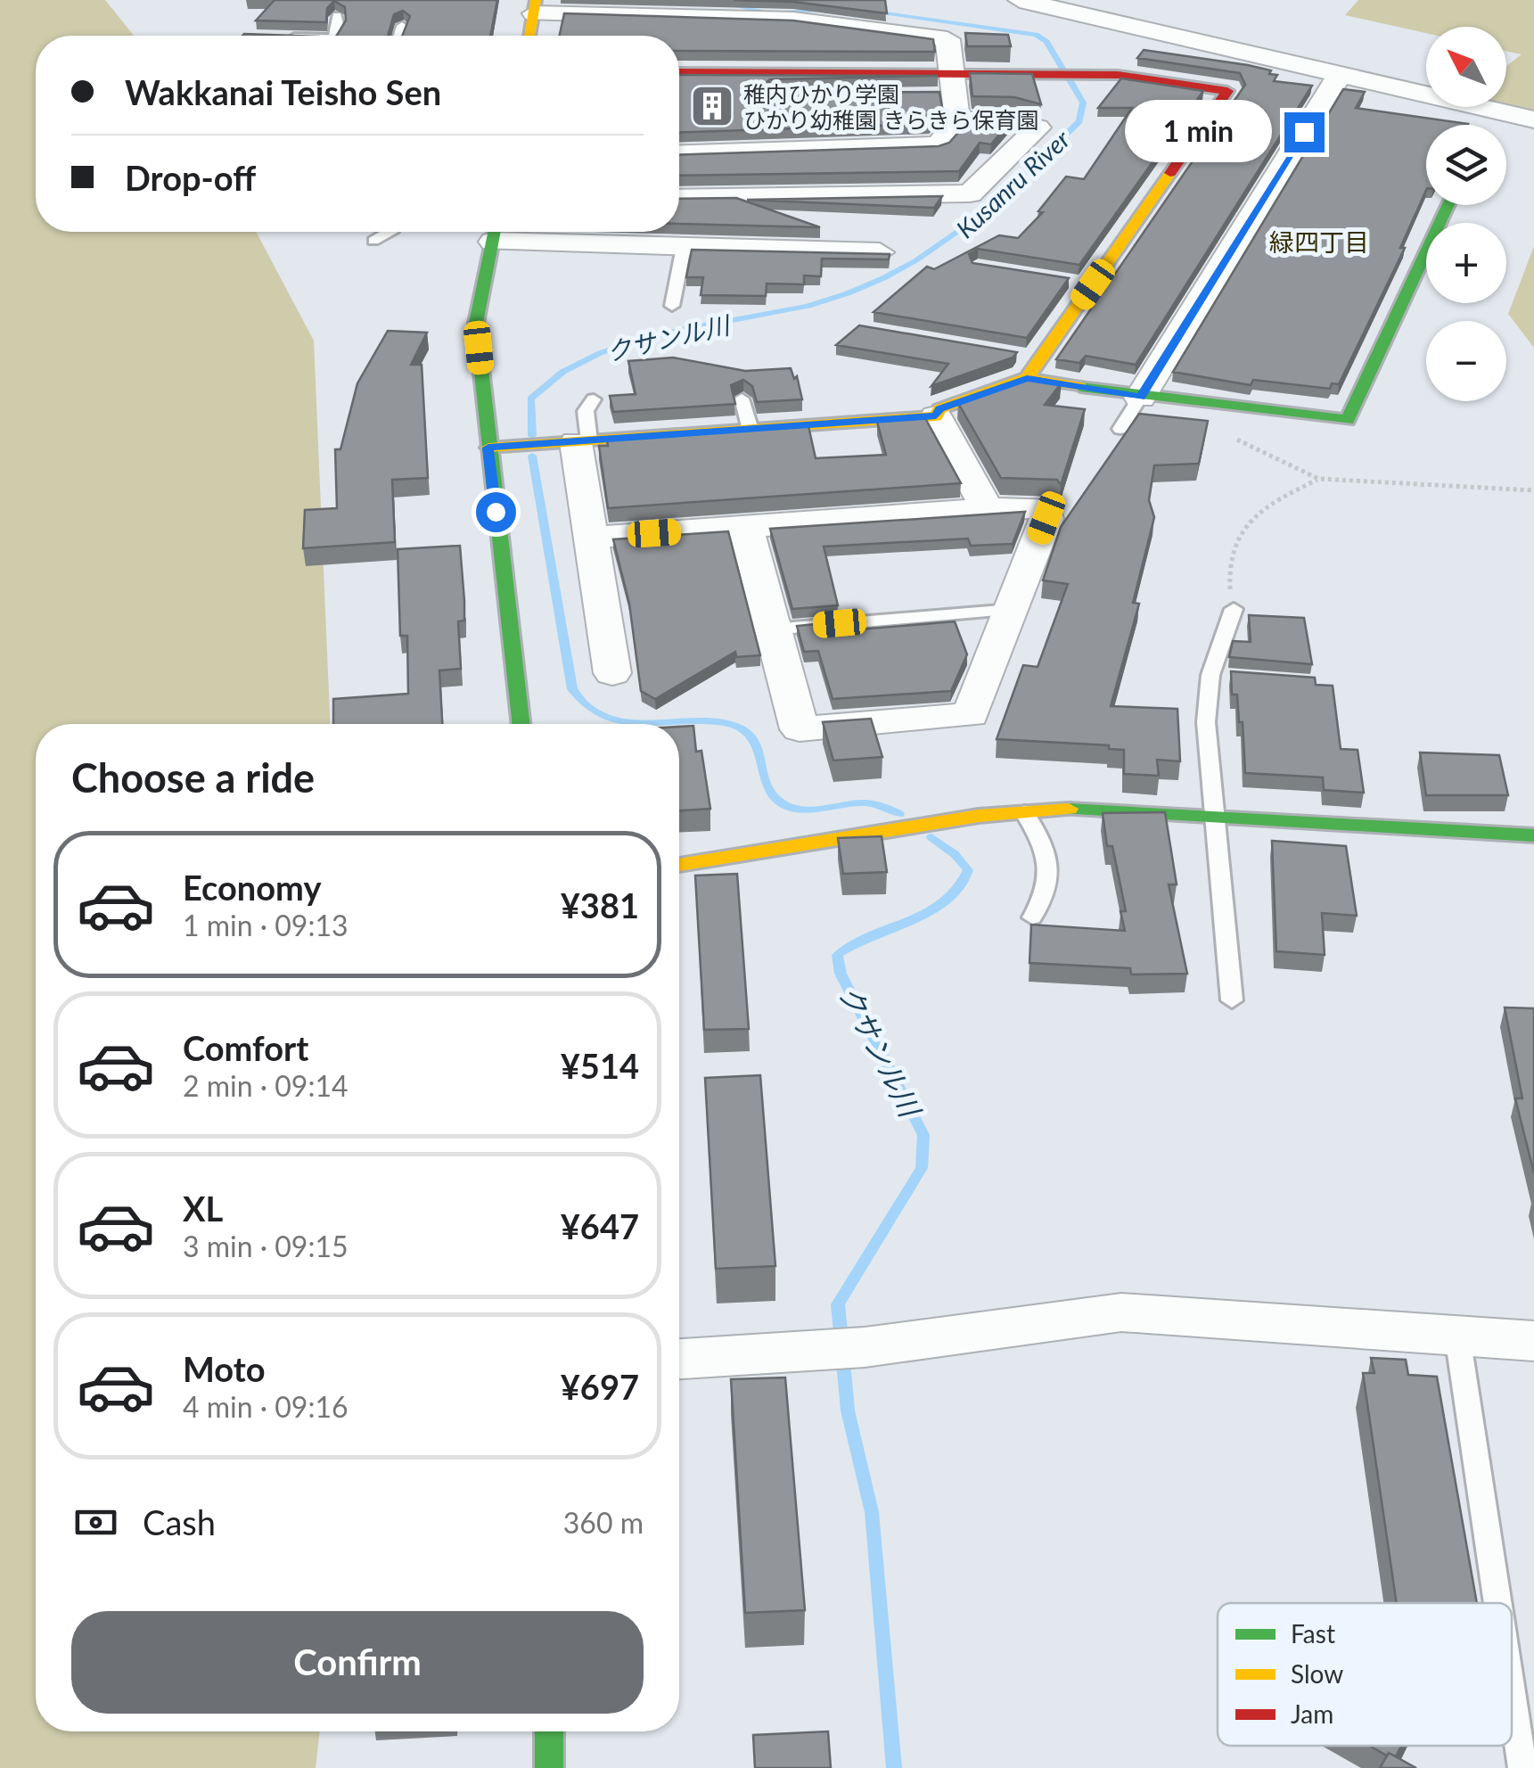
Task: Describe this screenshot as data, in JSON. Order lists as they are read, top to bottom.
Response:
{
  "districts": ["緑四丁目"],
  "water": ["Kusanru River", "クサンル川"],
  "places": {
    "building": ["稚内ひかり学園 ひかり幼稚園 きらきら保育園"]
  },
  "legend": ["Fast", "Slow", "Jam"],
  "north": "top left",
  "page": {
    "map_buttons": ["+", "−"],
    "banner": ["Wakkanai Teisho Sen", "Drop-off"],
    "bubble": "1 min",
    "heading": "Choose a ride",
    "list": [
      {
        "name": "Economy",
        "note": "1 min · 09:13",
        "value": "¥381"
      },
      {
        "name": "Comfort",
        "note": "2 min · 09:14",
        "value": "¥514"
      },
      {
        "name": "XL",
        "note": "3 min · 09:15",
        "value": "¥647"
      },
      {
        "name": "Moto",
        "note": "4 min · 09:16",
        "value": "¥697"
      }
    ],
    "pay": ["Cash", "360 m"],
    "buttons": "Confirm"
  }
}
